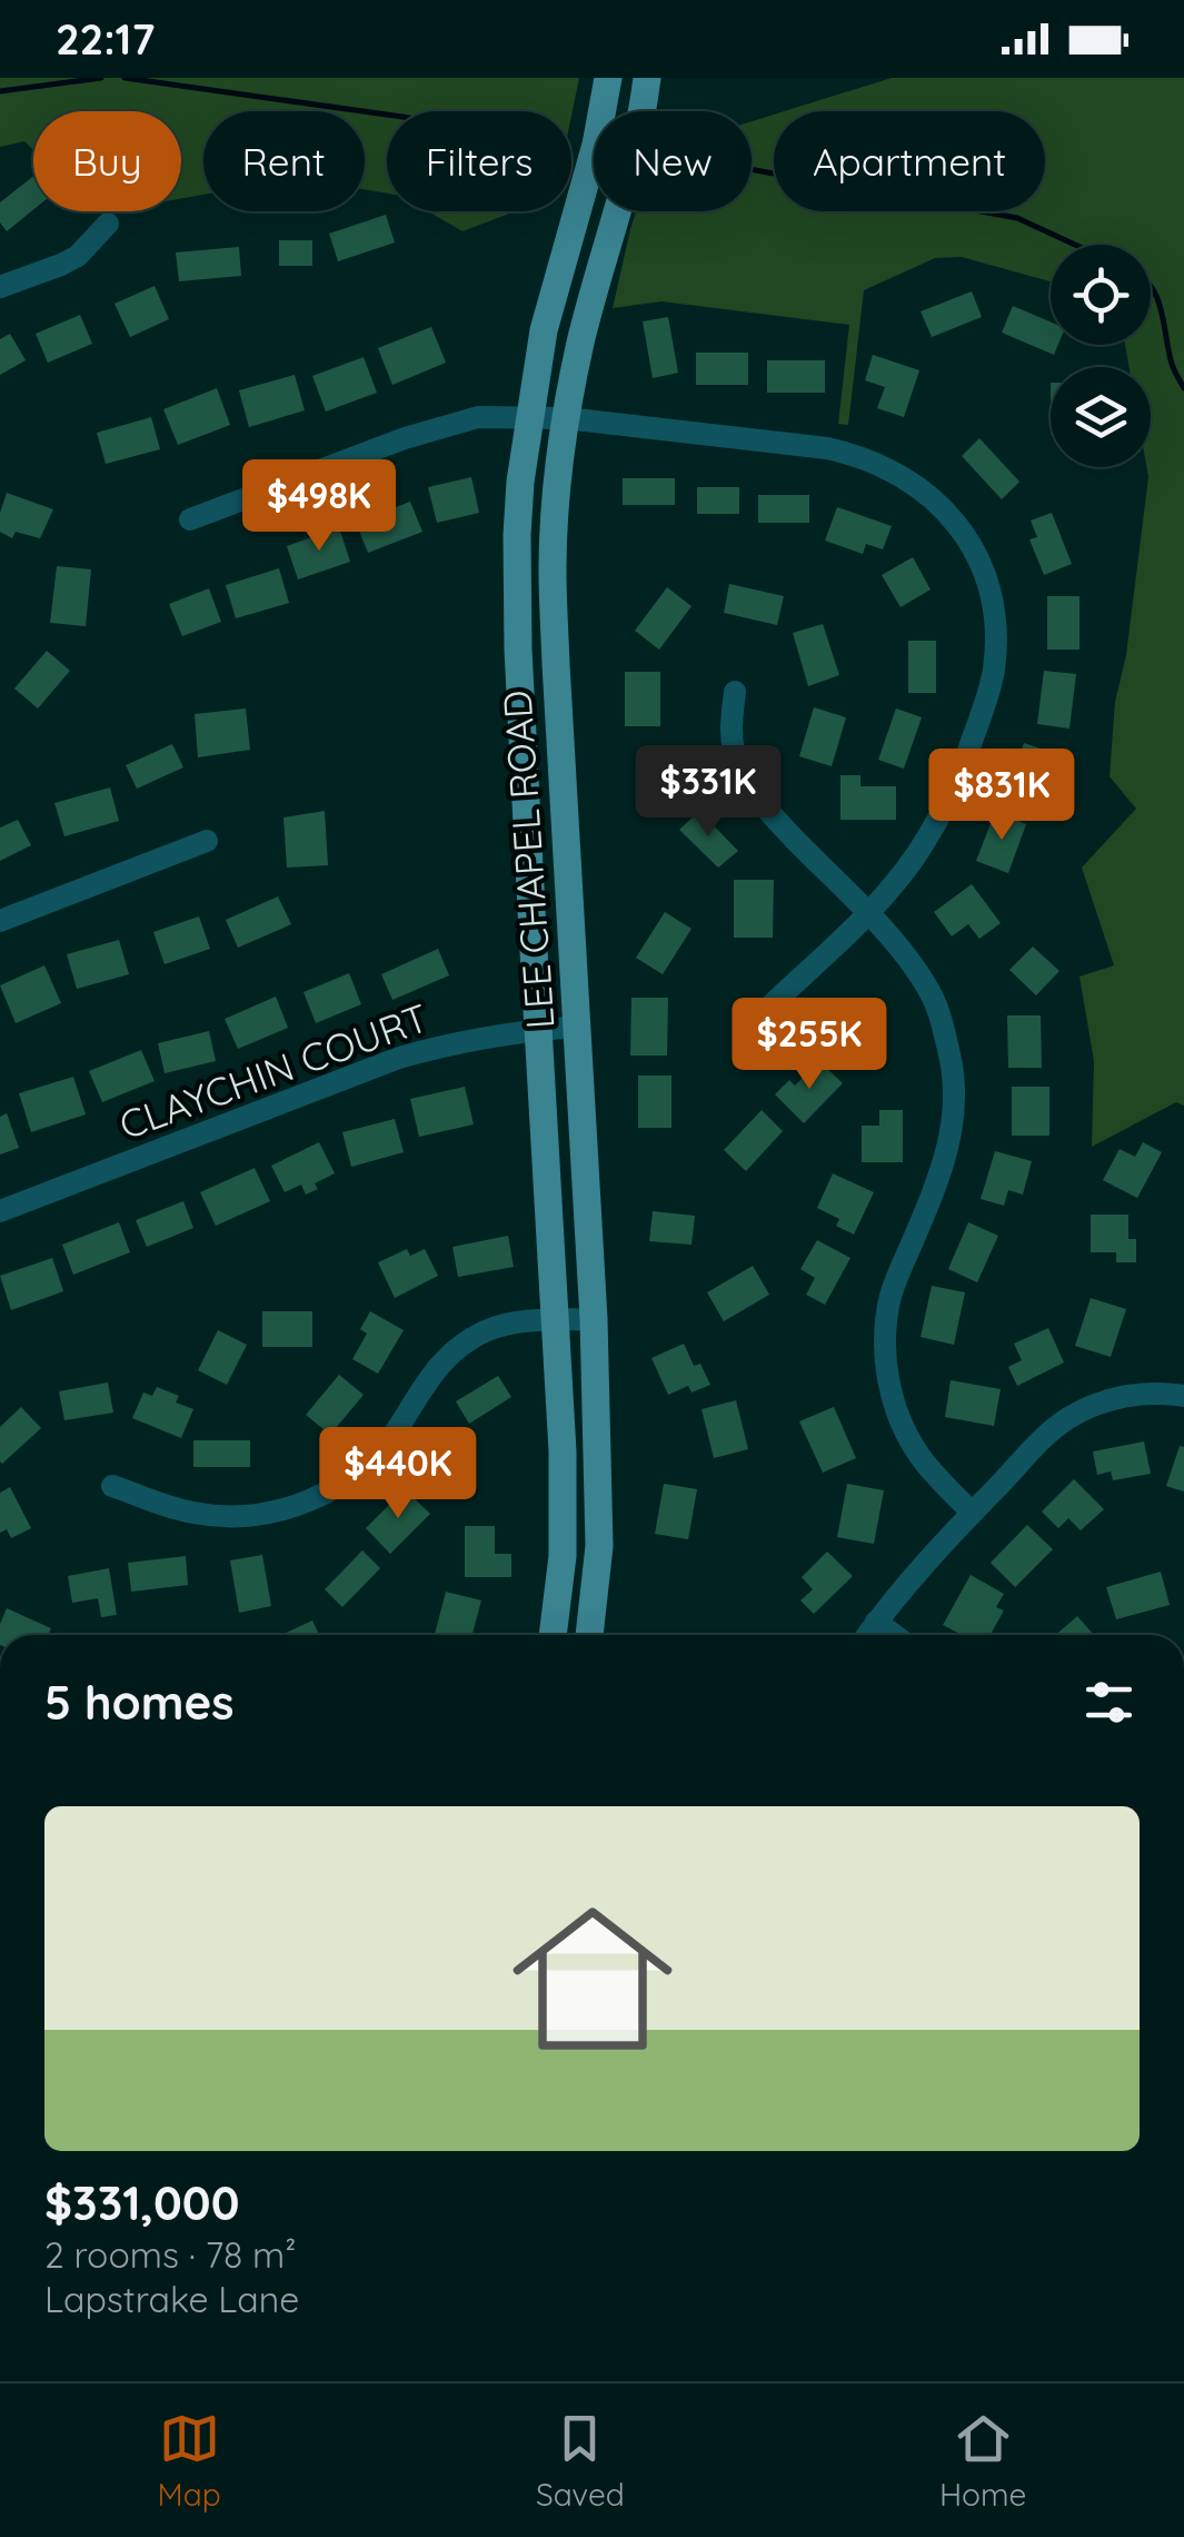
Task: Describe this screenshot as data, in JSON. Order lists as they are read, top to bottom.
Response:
{
  "streets": {
    "main road": ["LEE CHAPEL ROAD"],
    "street": ["CLAYCHIN COURT"]
  },
  "crossings": [
    ["LEE CHAPEL ROAD", "CLAYCHIN COURT"]
  ],
  "page": {
    "status": "22:17",
    "chip": [
      "Buy",
      "Rent",
      "Filters",
      "New",
      "Apartment"
    ],
    "price": [
      "$498K",
      "$331K",
      "$831K",
      "$255K",
      "$440K"
    ],
    "heading": "5 homes",
    "list": [
      {
        "name": "$331,000",
        "note": "2 rooms · 78 m² · Lapstrake Lane"
      }
    ],
    "tabs": ["Map", "Saved", "Home"]
  }
}
